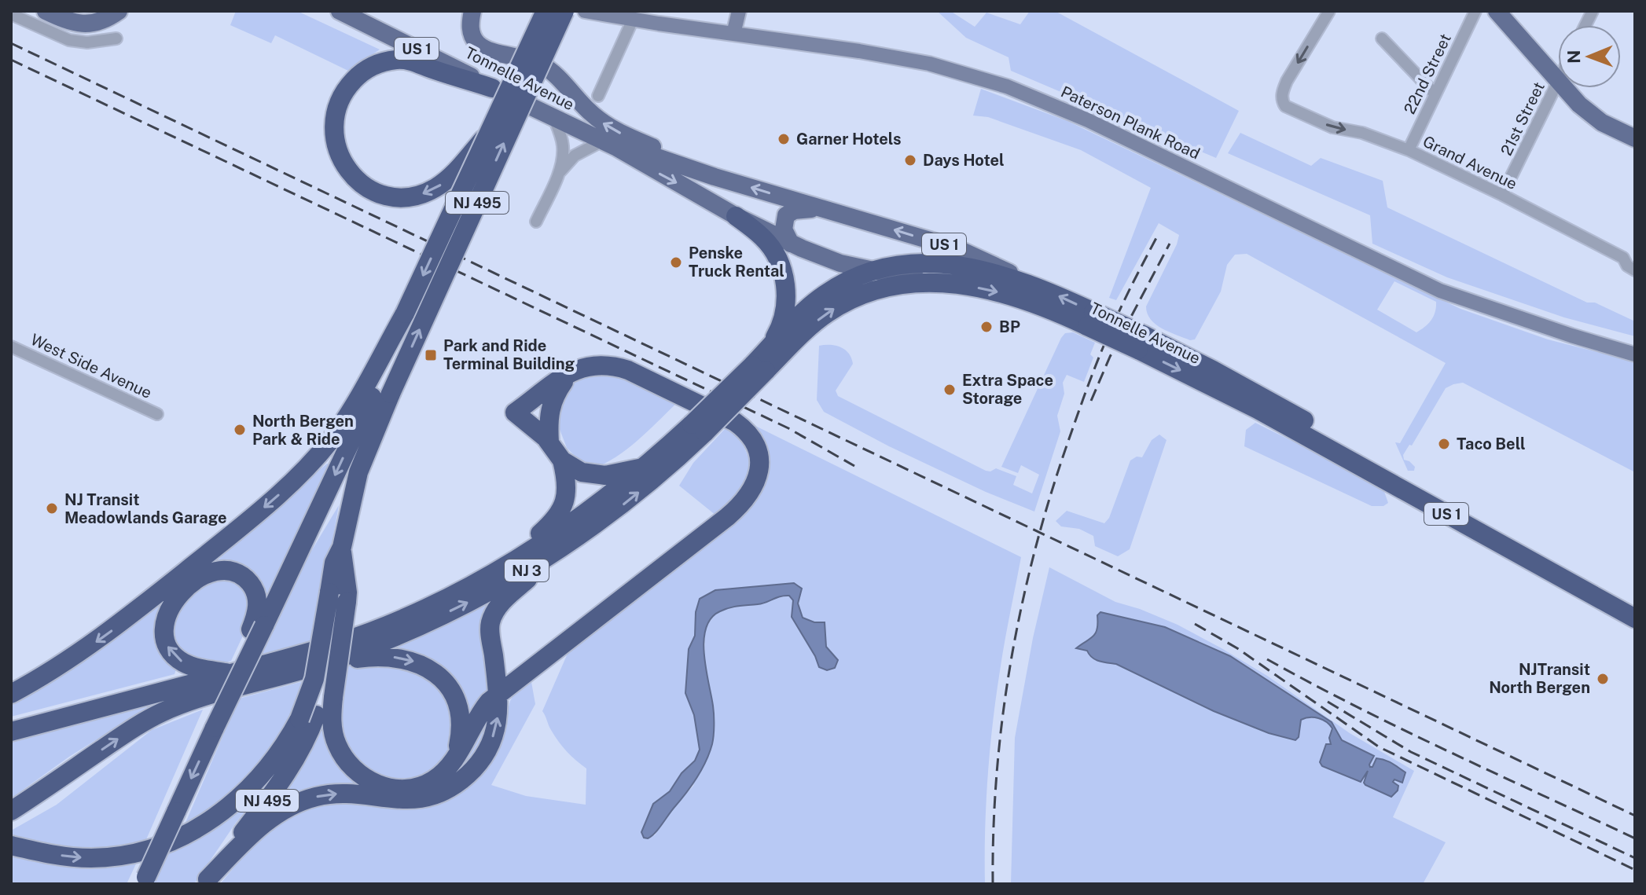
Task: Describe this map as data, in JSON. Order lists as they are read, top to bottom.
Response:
{
  "streets": {
    "highway": [
      "US 1",
      "Tonnelle Avenue",
      "NJ 495",
      "NJ 3"
    ],
    "main road": ["Paterson Plank Road"],
    "street": [
      "22nd Street",
      "21st Street",
      "Grand Avenue",
      "West Side Avenue"
    ]
  },
  "crossings": [
    ["22nd Street", "Grand Avenue"],
    ["Tonnelle Avenue", "NJ 3"],
    ["21st Street", "Grand Avenue"]
  ],
  "places": {
    "other": [
      "Garner Hotels",
      "Days Hotel",
      "Penske Truck Rental",
      "BP",
      "Extra Space Storage",
      "North Bergen Park & Ride",
      "Taco Bell",
      "NJ Transit Meadowlands Garage",
      "NJTransit North Bergen"
    ],
    "transit": ["Park and Ride Terminal Building"]
  },
  "north": "left"
}
